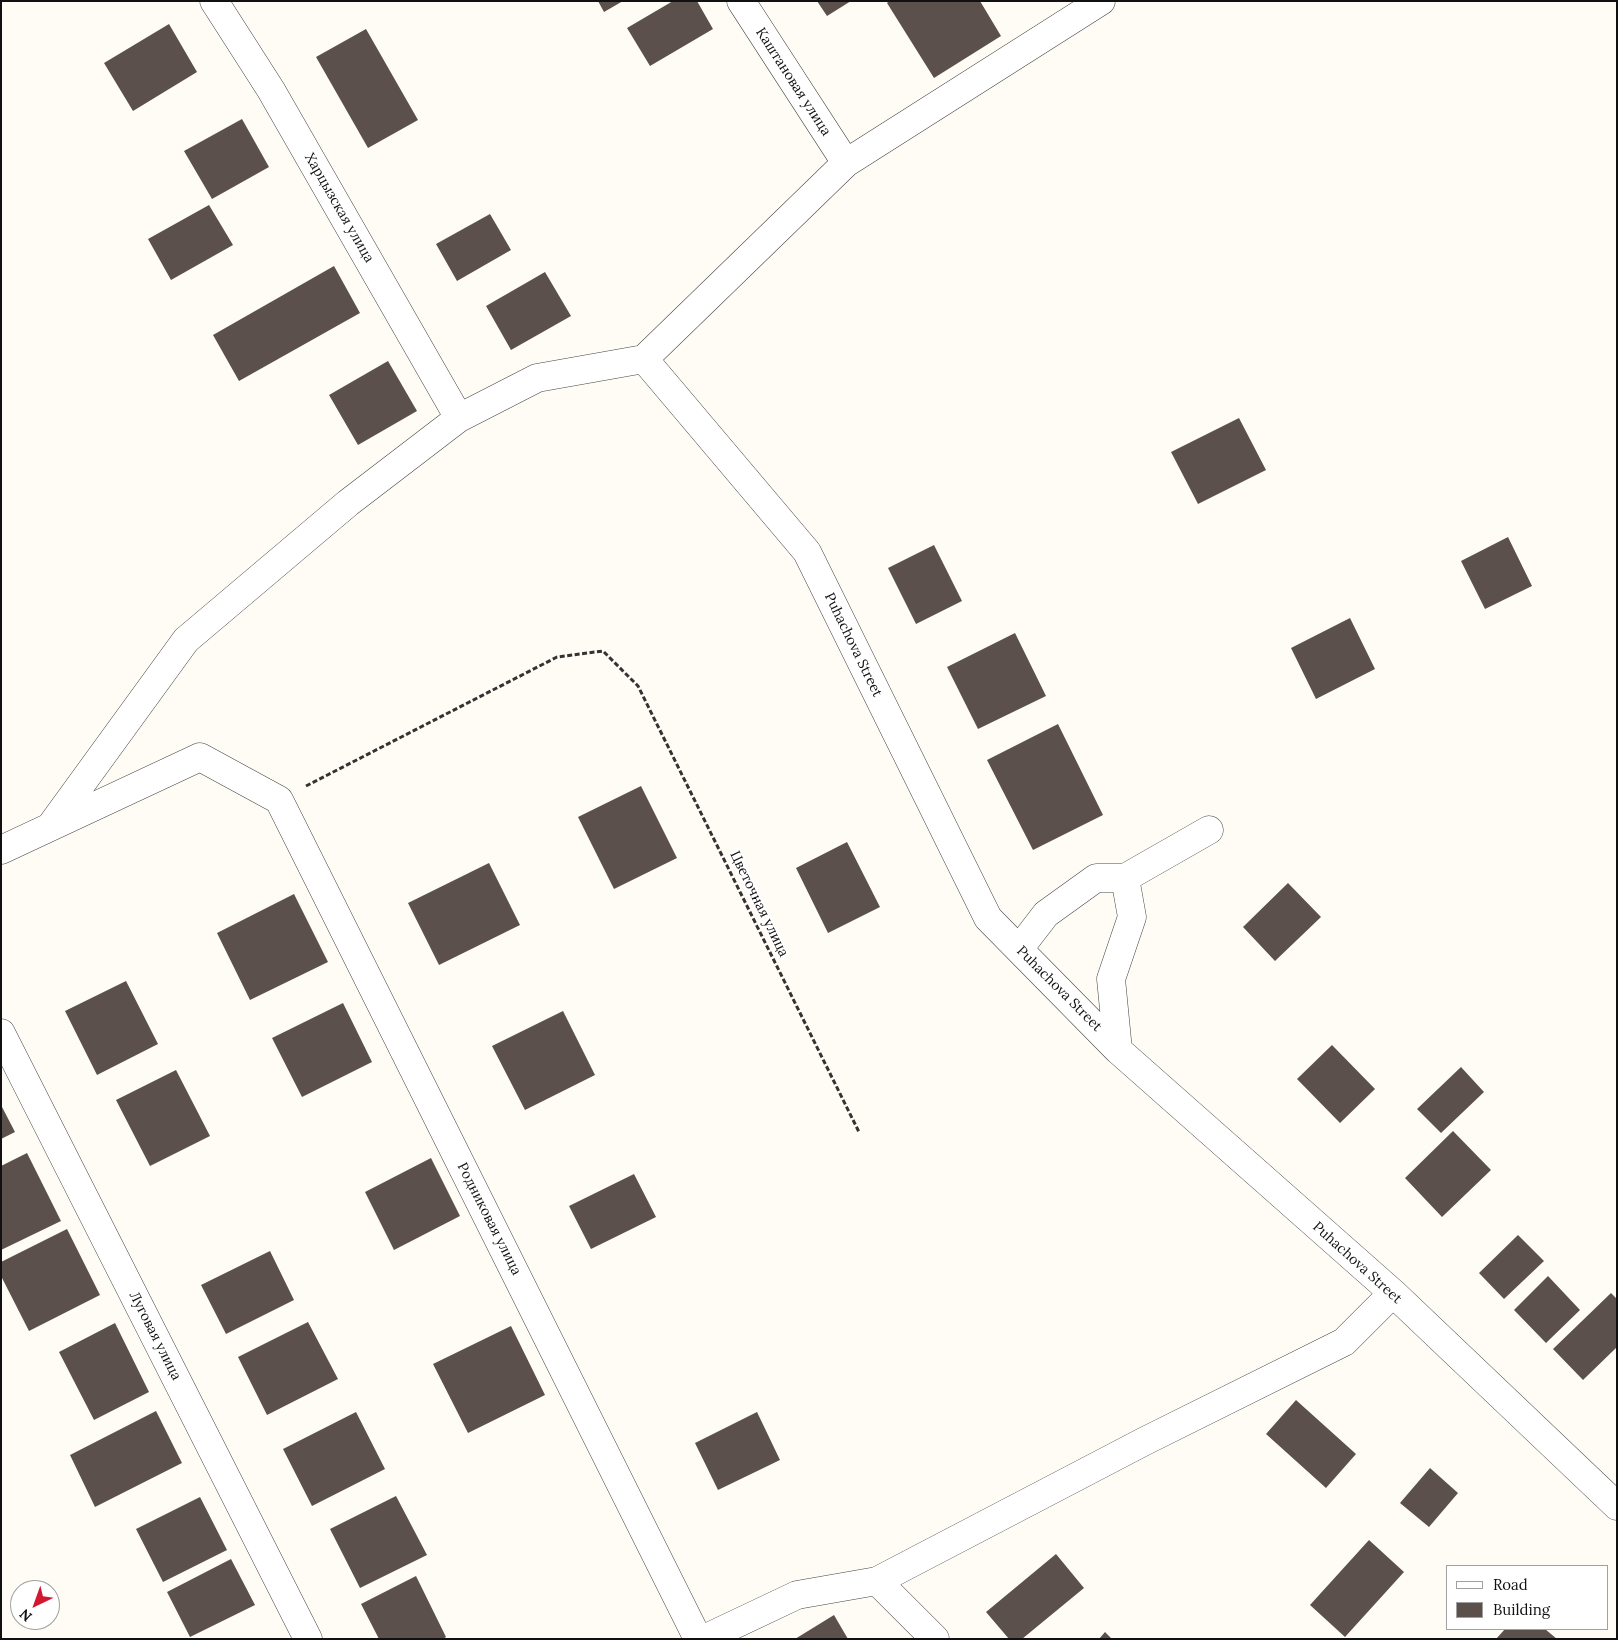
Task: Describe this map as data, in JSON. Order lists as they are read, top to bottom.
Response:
{
  "streets": {
    "street": [
      "Каштановая улица",
      "Харцызская улица",
      "Puhachova Street",
      "Родниковая улица",
      "Луговая улица"
    ],
    "path": ["Цветочная улица"]
  },
  "crossings": [
    ["Цветочная улица", "Родниковая улица"]
  ],
  "legend": ["Road", "Building"],
  "north": "bottom left"
}
